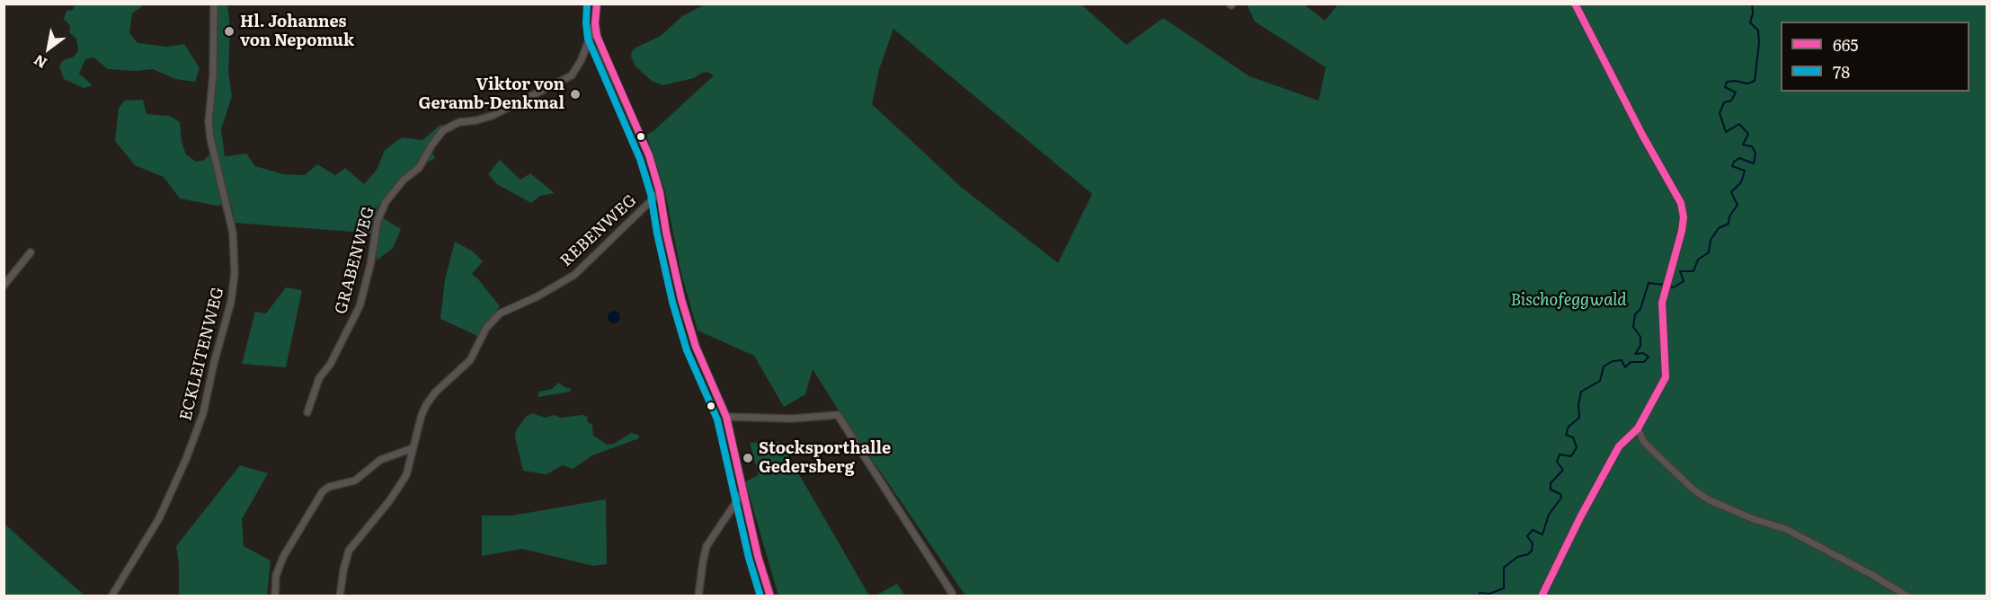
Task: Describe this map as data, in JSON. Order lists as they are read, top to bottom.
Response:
{
  "streets": {
    "street": ["REBENWEG", "GRABENWEG", "ECKLEITENWEG"]
  },
  "parks": ["Bischofeggwald"],
  "places": ["Hl. Johannes von Nepomuk", "Viktor von Geramb-Denkmal", "Stocksporthalle Gedersberg"],
  "lines": ["transit line 665", "transit line 78"],
  "legend": ["665", "78"],
  "north": "bottom left"
}
